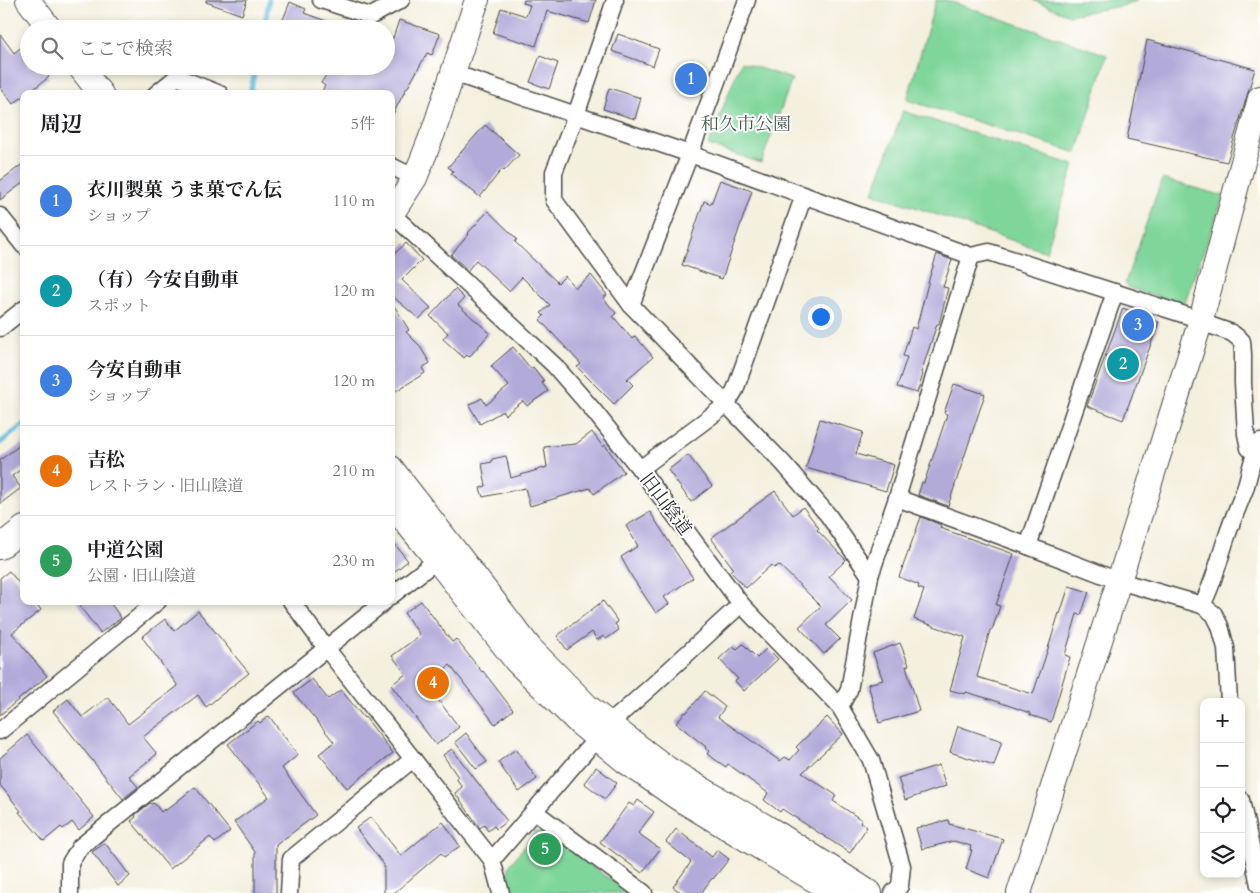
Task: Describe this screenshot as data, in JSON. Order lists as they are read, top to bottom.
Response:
{
  "streets": {
    "street": ["旧山陰道"]
  },
  "parks": ["和久市公園"],
  "page": {
    "search": "ここで検索",
    "pins": [
      "1",
      "3",
      "2",
      "4",
      "5"
    ],
    "heading": ["周辺", "5件"],
    "list": [
      {
        "mark": "1",
        "name": "衣川製菓 うま菓でん伝",
        "note": "ショップ",
        "value": "110 m"
      },
      {
        "mark": "2",
        "name": "（有）今安自動車",
        "note": "スポット",
        "value": "120 m"
      },
      {
        "mark": "3",
        "name": "今安自動車",
        "note": "ショップ",
        "value": "120 m"
      },
      {
        "mark": "4",
        "name": "吉松",
        "note": "レストラン · 旧山陰道",
        "value": "210 m"
      },
      {
        "mark": "5",
        "name": "中道公園",
        "note": "公園 · 旧山陰道",
        "value": "230 m"
      }
    ],
    "map_buttons": ["+", "−"]
  }
}
